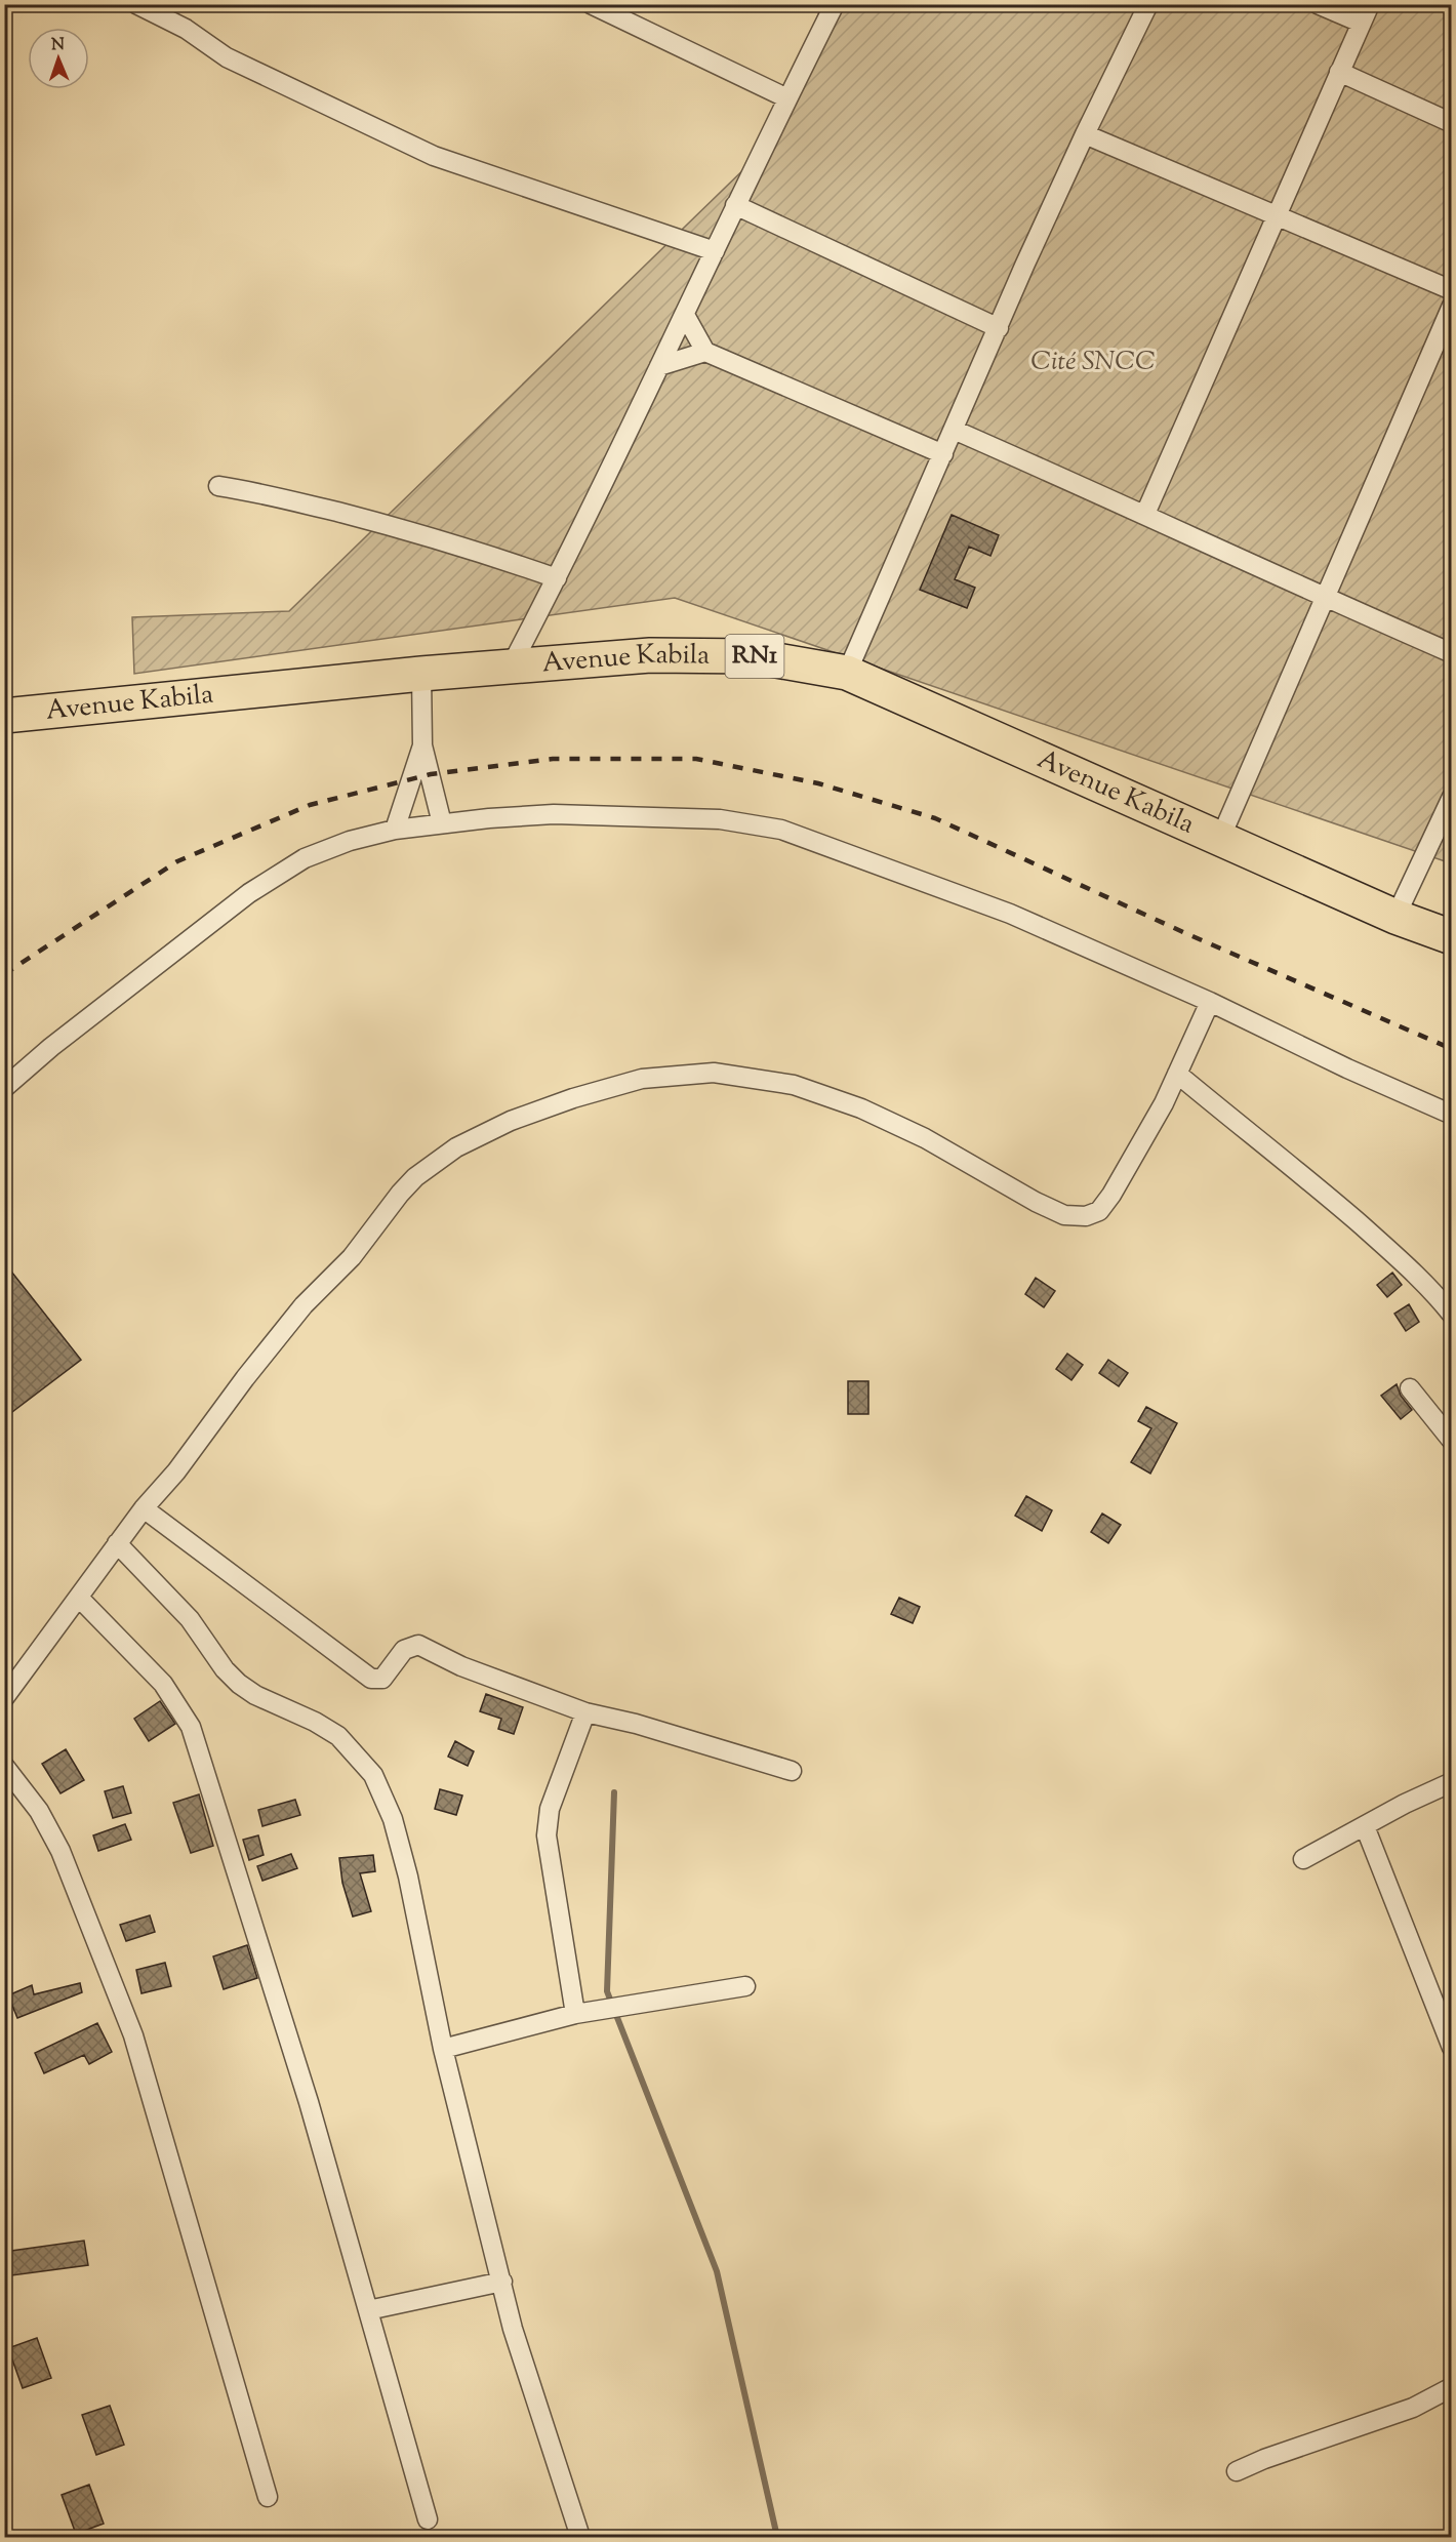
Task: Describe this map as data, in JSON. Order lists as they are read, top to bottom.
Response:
{
  "streets": {
    "highway": ["RN1", "Avenue Kabila"]
  },
  "parks": ["Cité SNCC"],
  "north": "top"
}
